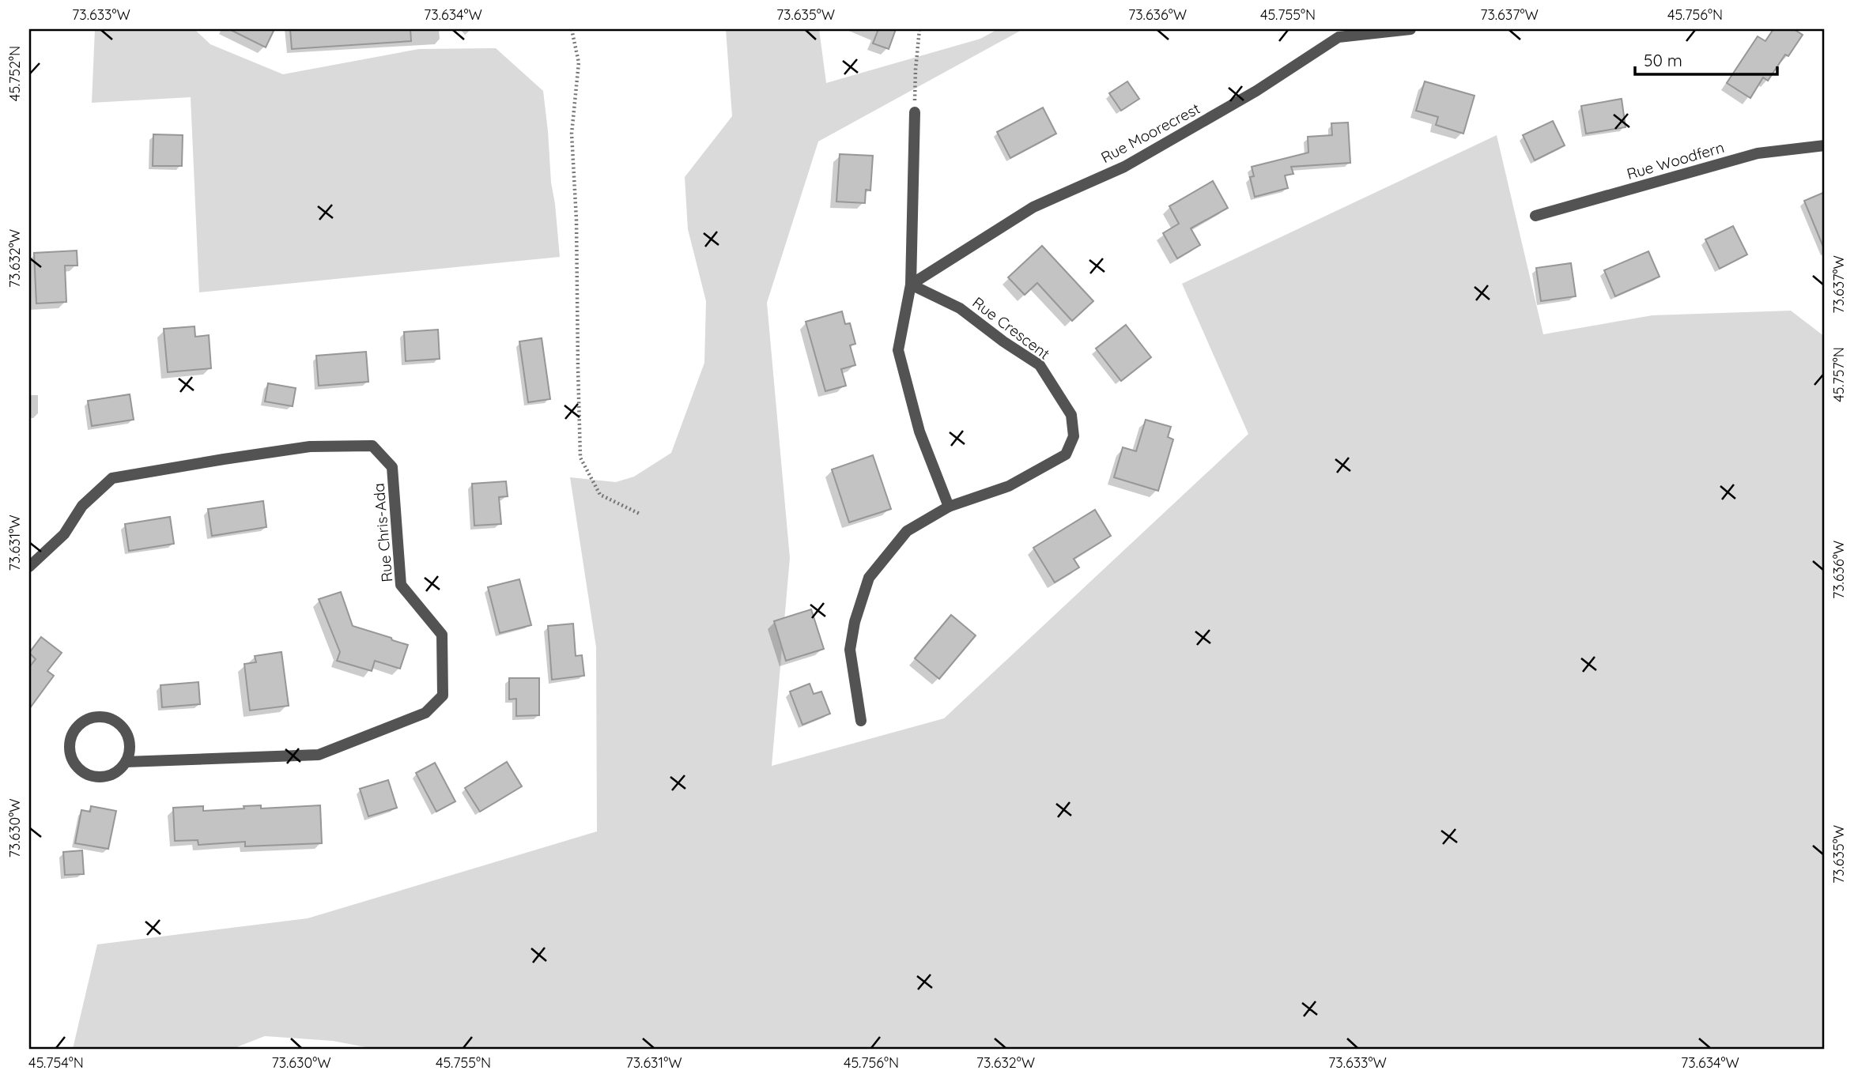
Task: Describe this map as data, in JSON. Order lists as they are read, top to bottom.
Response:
{
  "streets": {
    "street": [
      "Rue Moorecrest",
      "Rue Woodfern",
      "Rue Crescent",
      "Rue Chris-Ada"
    ]
  },
  "crossings": [
    ["Rue Moorecrest", "Rue Crescent"]
  ],
  "scale_bar": "50 m",
  "coordinates": [
    "73.633°W",
    "73.634°W",
    "73.635°W",
    "73.636°W",
    "45.755°N",
    "73.637°W",
    "45.756°N",
    "45.752°N",
    "73.632°W",
    "45.757°N",
    "73.631°W",
    "73.630°W",
    "45.754°N"
  ]
}
